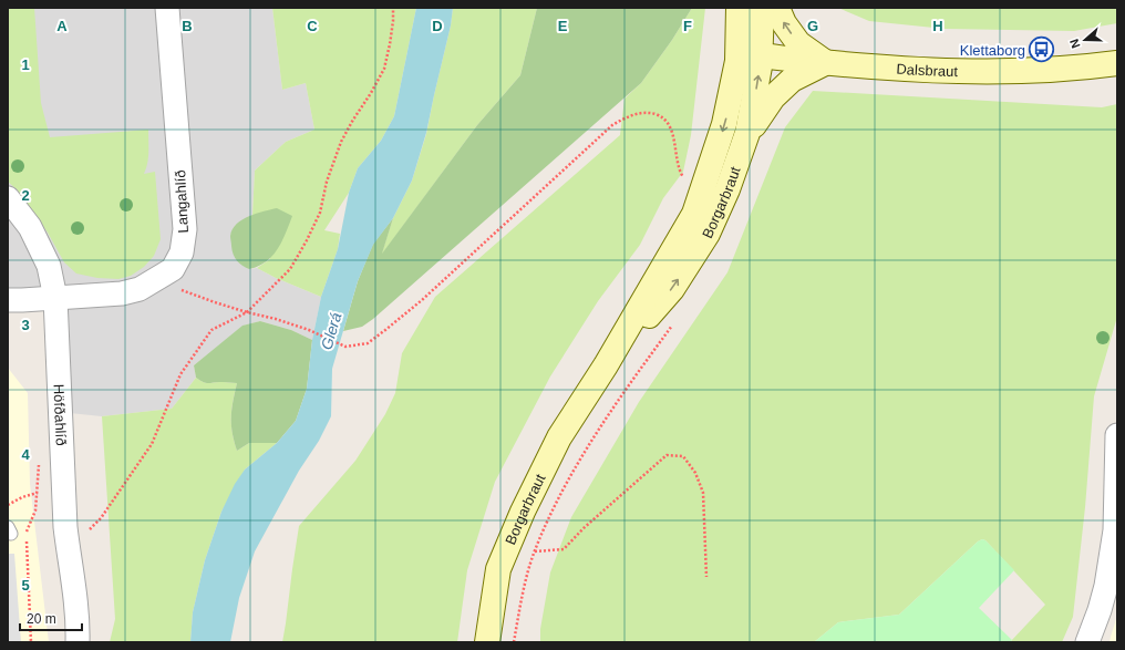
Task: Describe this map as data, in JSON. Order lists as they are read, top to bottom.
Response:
{
  "streets": {
    "street": [
      "Dalsbraut",
      "Langahlíð",
      "Borgarbraut",
      "Höfðahlíð"
    ]
  },
  "crossings": [
    ["Dalsbraut", "Borgarbraut"],
    ["Langahlíð", "Höfðahlíð"]
  ],
  "water": ["Glerá"],
  "places": {
    "bus stop": ["Klettaborg"]
  },
  "scale_bar": "20 m",
  "north": "left",
  "grid": {
    "columns": [
      "A",
      "B",
      "C",
      "D",
      "E",
      "F",
      "G",
      "H"
    ],
    "rows": [
      "1",
      "2",
      "3",
      "4",
      "5"
    ]
  }
}
